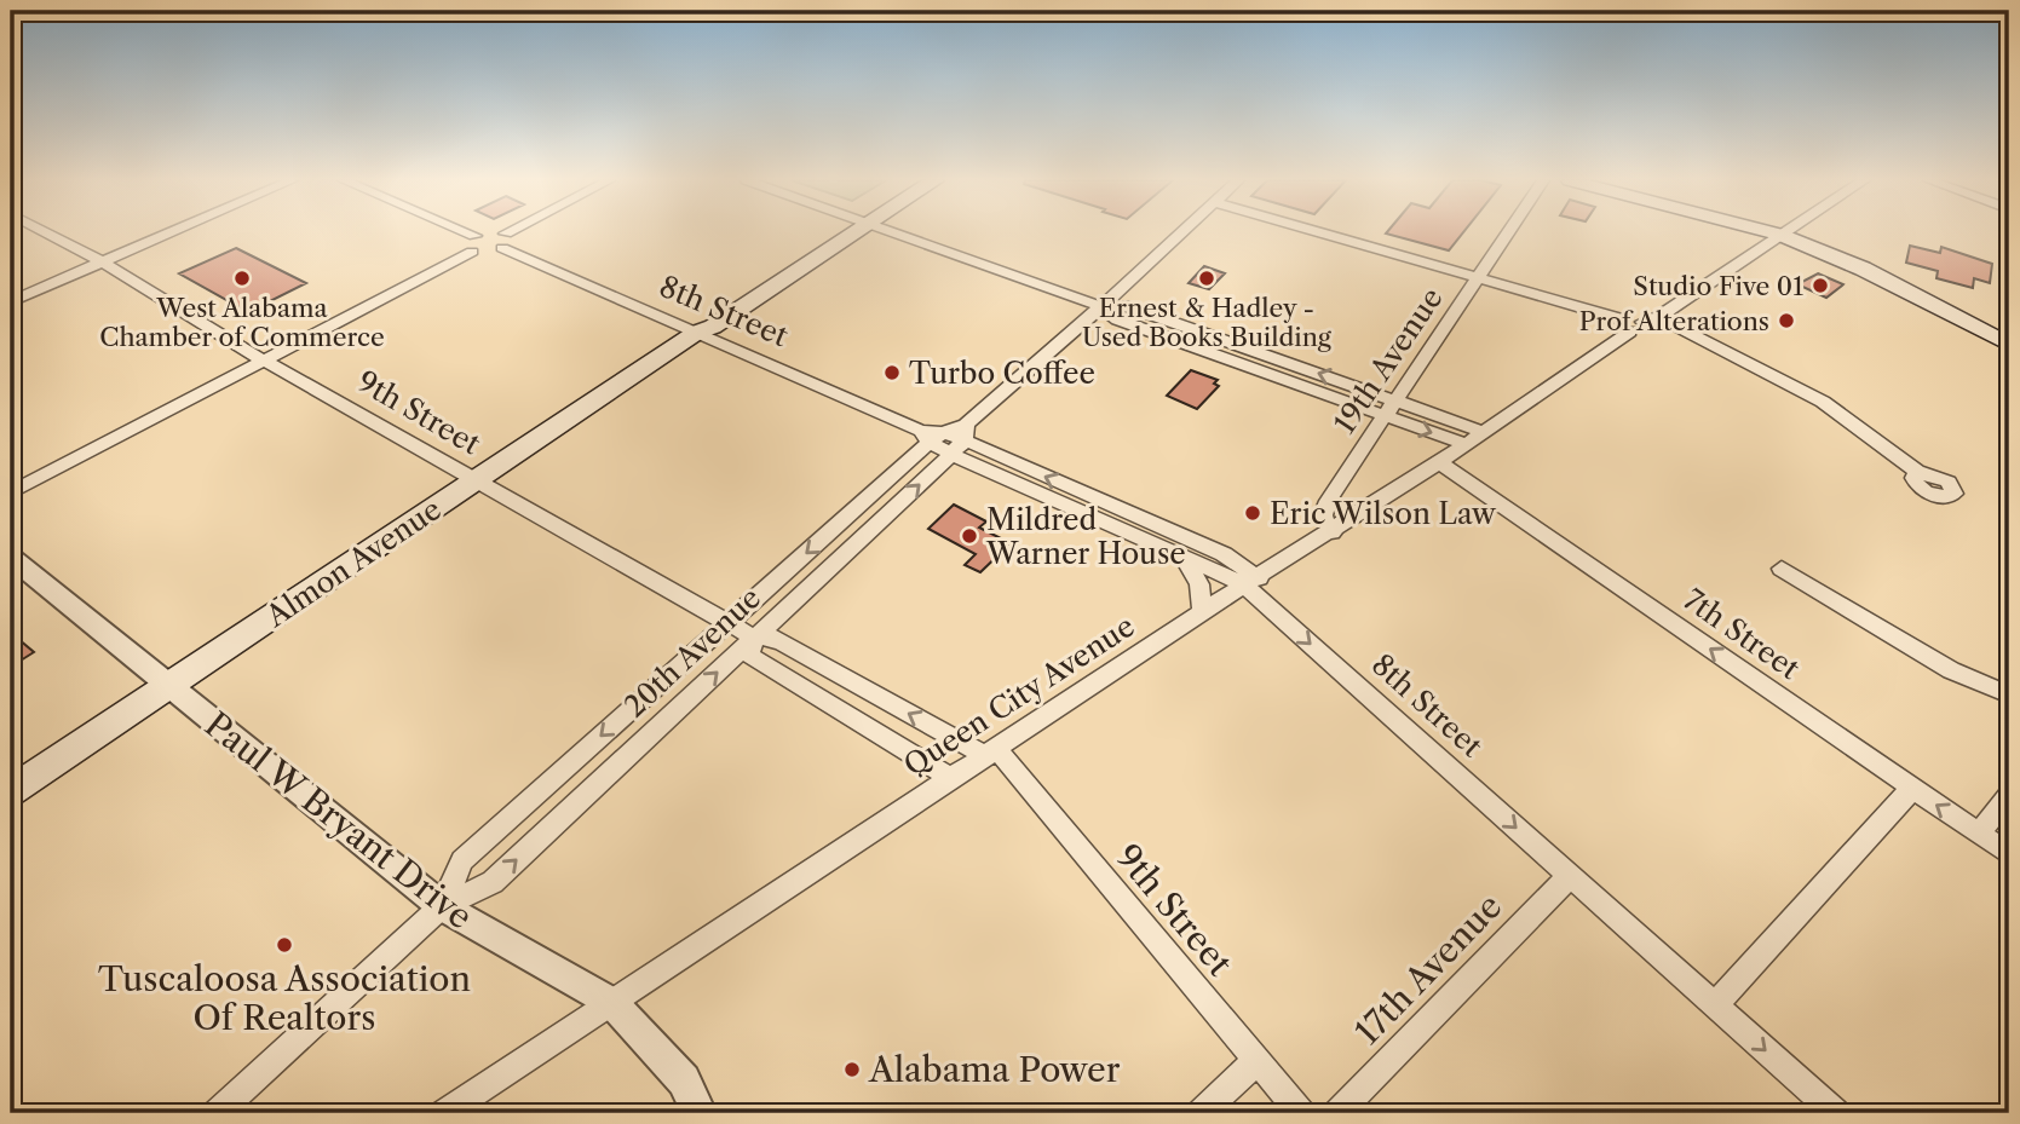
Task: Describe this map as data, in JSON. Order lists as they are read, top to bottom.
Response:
{
  "streets": {
    "main road": ["Almon Avenue"],
    "street": [
      "8th Street",
      "19th Avenue",
      "9th Street",
      "7th Street",
      "20th Avenue",
      "Queen City Avenue",
      "Paul W Bryant Drive",
      "17th Avenue"
    ]
  },
  "crossings": [
    ["8th Street", "Almon Avenue"],
    ["8th Street", "20th Avenue"],
    ["8th Street", "Queen City Avenue"],
    ["8th Street", "17th Avenue"],
    ["19th Avenue", "Queen City Avenue"],
    ["9th Street", "Almon Avenue"],
    ["9th Street", "20th Avenue"],
    ["9th Street", "Queen City Avenue"],
    ["Almon Avenue", "Paul W Bryant Drive"],
    ["7th Street", "Queen City Avenue"],
    ["20th Avenue", "Paul W Bryant Drive"],
    ["Queen City Avenue", "Paul W Bryant Drive"]
  ],
  "places": [
    "West Alabama Chamber of Commerce",
    "Ernest & Hadley - Used Books Building",
    "Studio Five 01",
    "Prof Alterations",
    "Turbo Coffee",
    "Eric Wilson Law",
    "Mildred Warner House",
    "Tuscaloosa Association Of Realtors",
    "Alabama Power"
  ]
}
